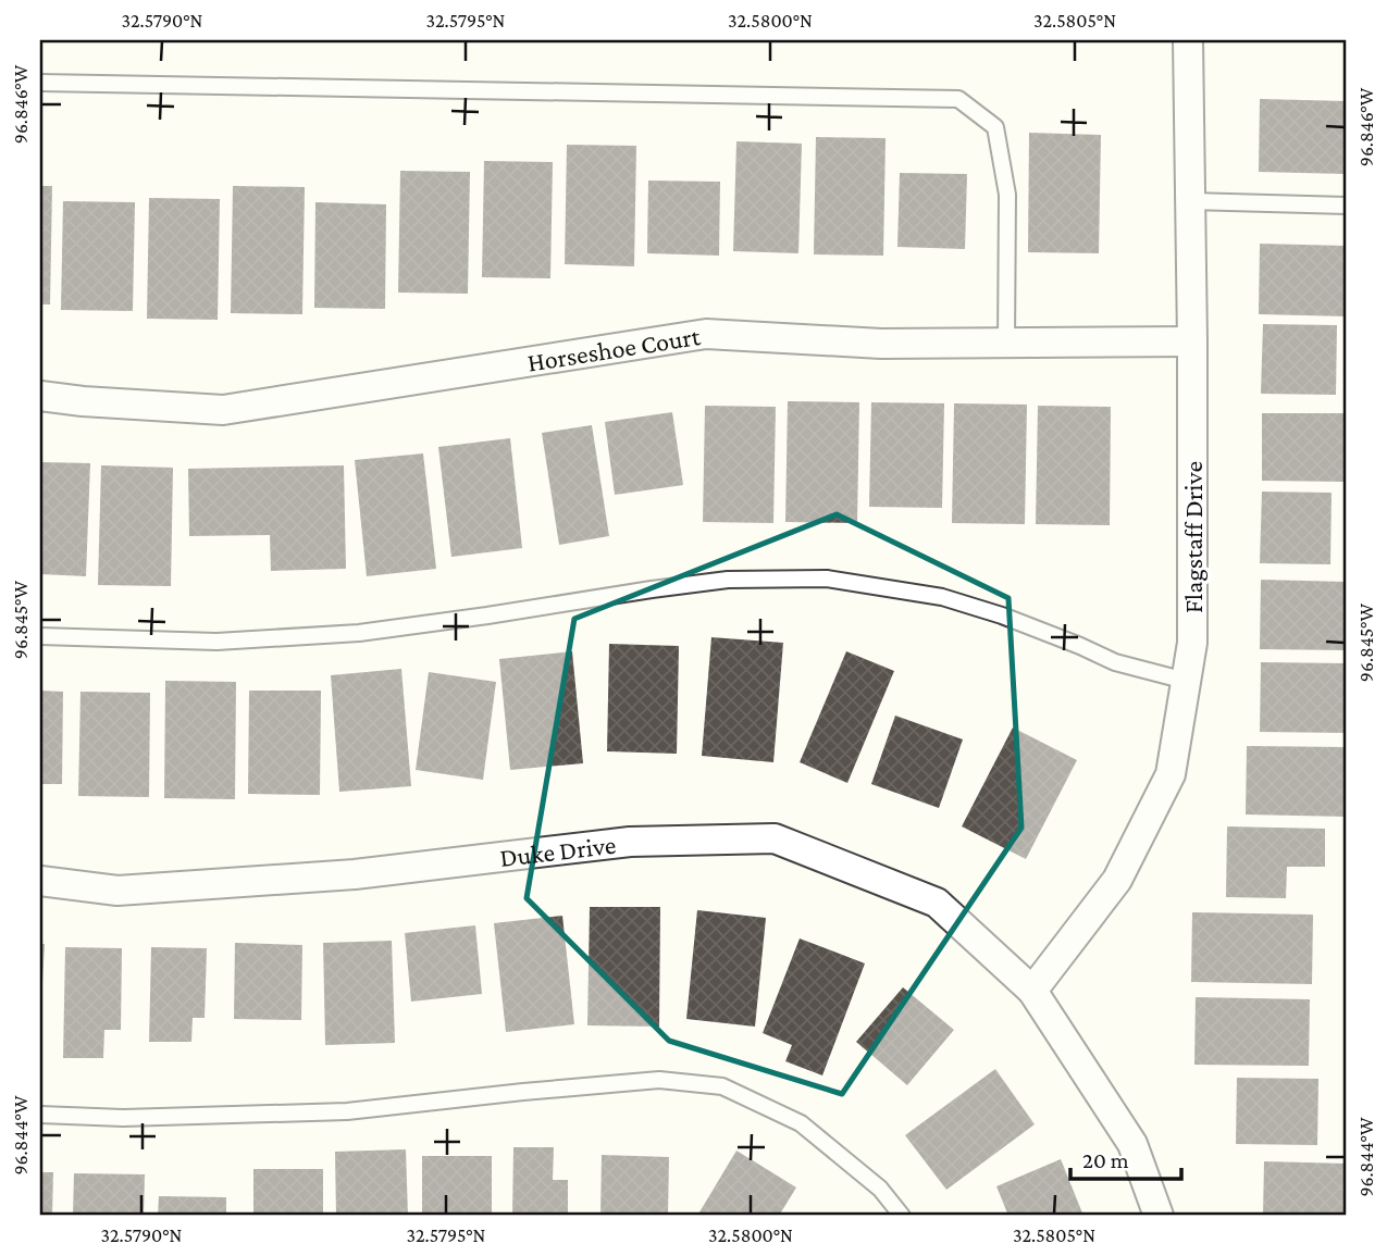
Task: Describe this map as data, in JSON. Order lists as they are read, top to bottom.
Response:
{
  "streets": {
    "street": ["Horseshoe Court", "Flagstaff Drive", "Duke Drive"]
  },
  "crossings": [
    ["Horseshoe Court", "Flagstaff Drive"],
    ["Flagstaff Drive", "Duke Drive"]
  ],
  "scale_bar": "20 m",
  "coordinates": [
    "32.5790°N",
    "32.5795°N",
    "32.5800°N",
    "32.5805°N",
    "96.846°W",
    "96.845°W",
    "96.844°W"
  ]
}
